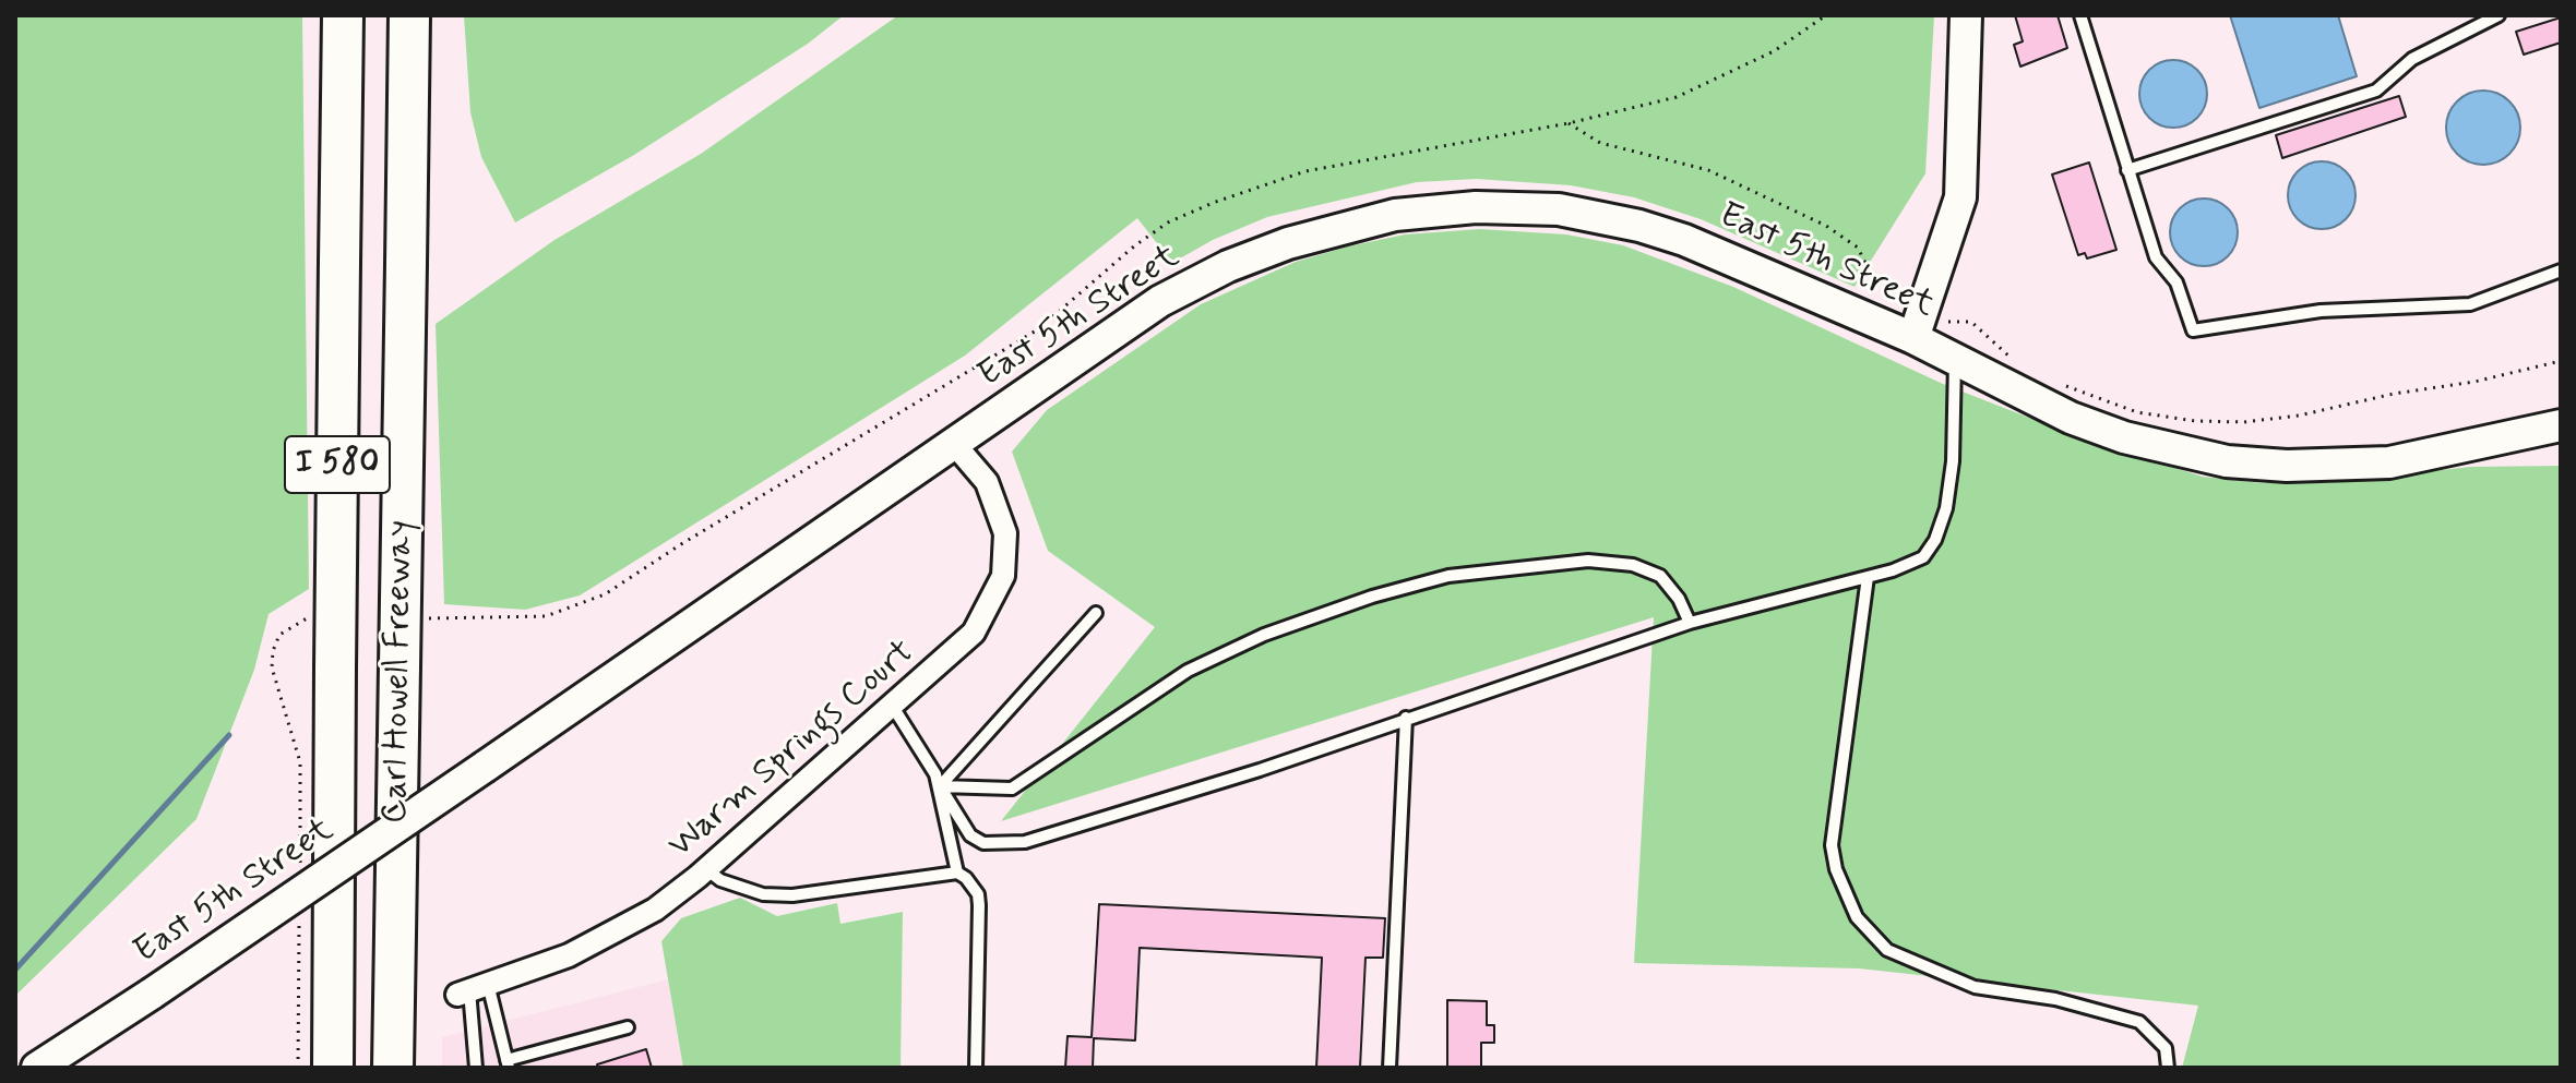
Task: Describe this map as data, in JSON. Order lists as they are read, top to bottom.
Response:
{
  "streets": {
    "highway": ["I 580", "Carl Howell Freeway"],
    "main road": ["East 5th Street"],
    "street": ["Warm Springs Court"]
  },
  "crossings": [
    ["East 5th Street", "Warm Springs Court"]
  ]
}
